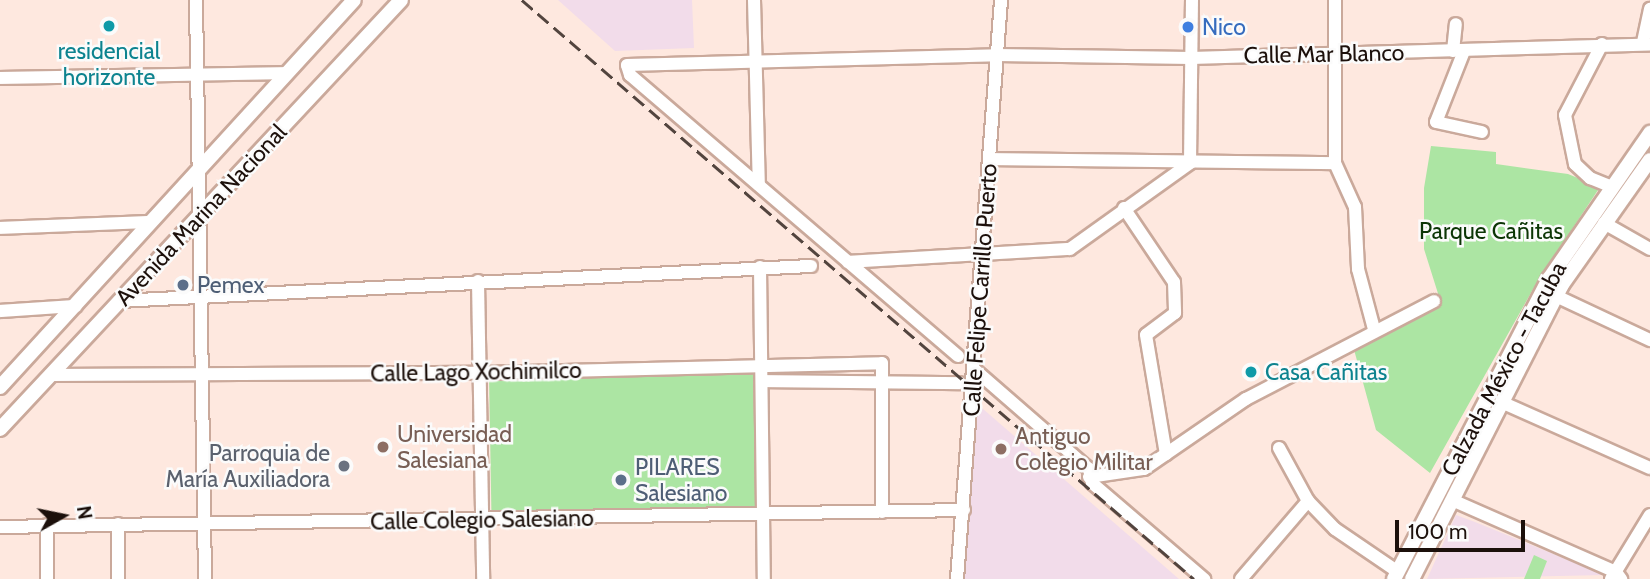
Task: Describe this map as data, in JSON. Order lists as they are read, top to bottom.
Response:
{
  "streets": {
    "main road": ["Avenida Marina Nacional", "Calzada México - Tacuba"],
    "street": [
      "Calle Mar Blanco",
      "Calle Felipe Carrillo Puerto",
      "Calle Lago Xochimilco",
      "Calle Colegio Salesiano"
    ]
  },
  "crossings": [
    ["Calle Mar Blanco", "Calle Felipe Carrillo Puerto"],
    ["Avenida Marina Nacional", "Calle Lago Xochimilco"],
    ["Calle Felipe Carrillo Puerto", "Calle Colegio Salesiano"]
  ],
  "parks": ["Parque Cañitas"],
  "places": [
    "residencial horizonte",
    "Nico",
    "Pemex",
    "Casa Cañitas",
    "Universidad Salesiana",
    "Antiguo Colegio Militar",
    "Parroquia de María Auxiliadora",
    "PILARES Salesiano"
  ],
  "scale_bar": "100 m",
  "north": "right"
}
